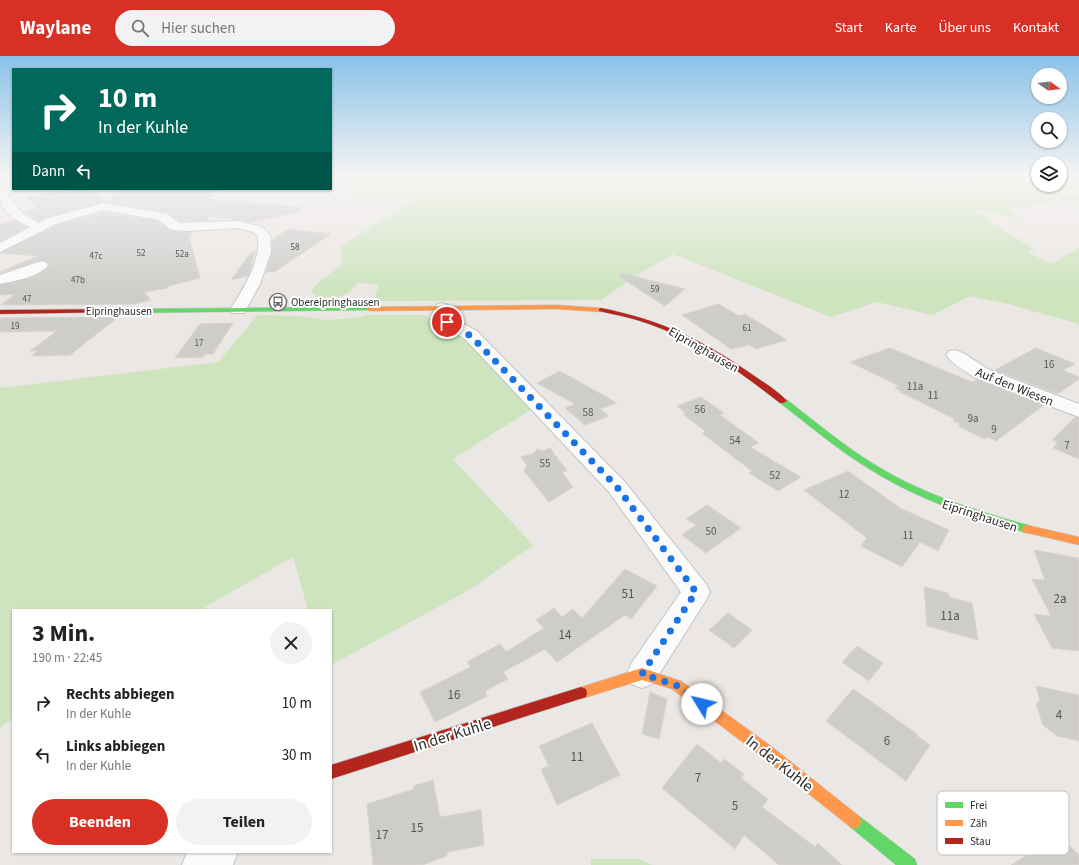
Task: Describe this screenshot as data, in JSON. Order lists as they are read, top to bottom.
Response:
{
  "streets": {
    "main road": ["Eipringhausen", "In der Kuhle"],
    "street": ["Auf den Wiesen"]
  },
  "places": {
    "bus stop": ["Obereipringhausen"]
  },
  "house_numbers": [
    "58",
    "52",
    "52a",
    "47c",
    "47b",
    "59",
    "47",
    "19",
    "61",
    "17",
    "16",
    "11a",
    "11",
    "56",
    "58",
    "9a",
    "9",
    "54",
    "7",
    "55",
    "52",
    "12",
    "50",
    "11",
    "51",
    "2a",
    "11a",
    "14",
    "16",
    "4",
    "6",
    "11",
    "7",
    "5",
    "15",
    "17"
  ],
  "legend": ["Frei", "Zäh", "Stau"],
  "north": "right",
  "page": {
    "header": "Waylane",
    "search": "Hier suchen",
    "nav": [
      "Start",
      "Karte",
      "Über uns",
      "Kontakt"
    ],
    "turn": ["10 m", "In der Kuhle"],
    "then": "Dann",
    "heading": ["3 Min.", "190 m · 22:45"],
    "list": [
      {
        "name": "Rechts abbiegen",
        "note": "In der Kuhle",
        "value": "10 m"
      },
      {
        "name": "Links abbiegen",
        "note": "In der Kuhle",
        "value": "30 m"
      }
    ],
    "buttons": ["Beenden", "Teilen"]
  }
}
